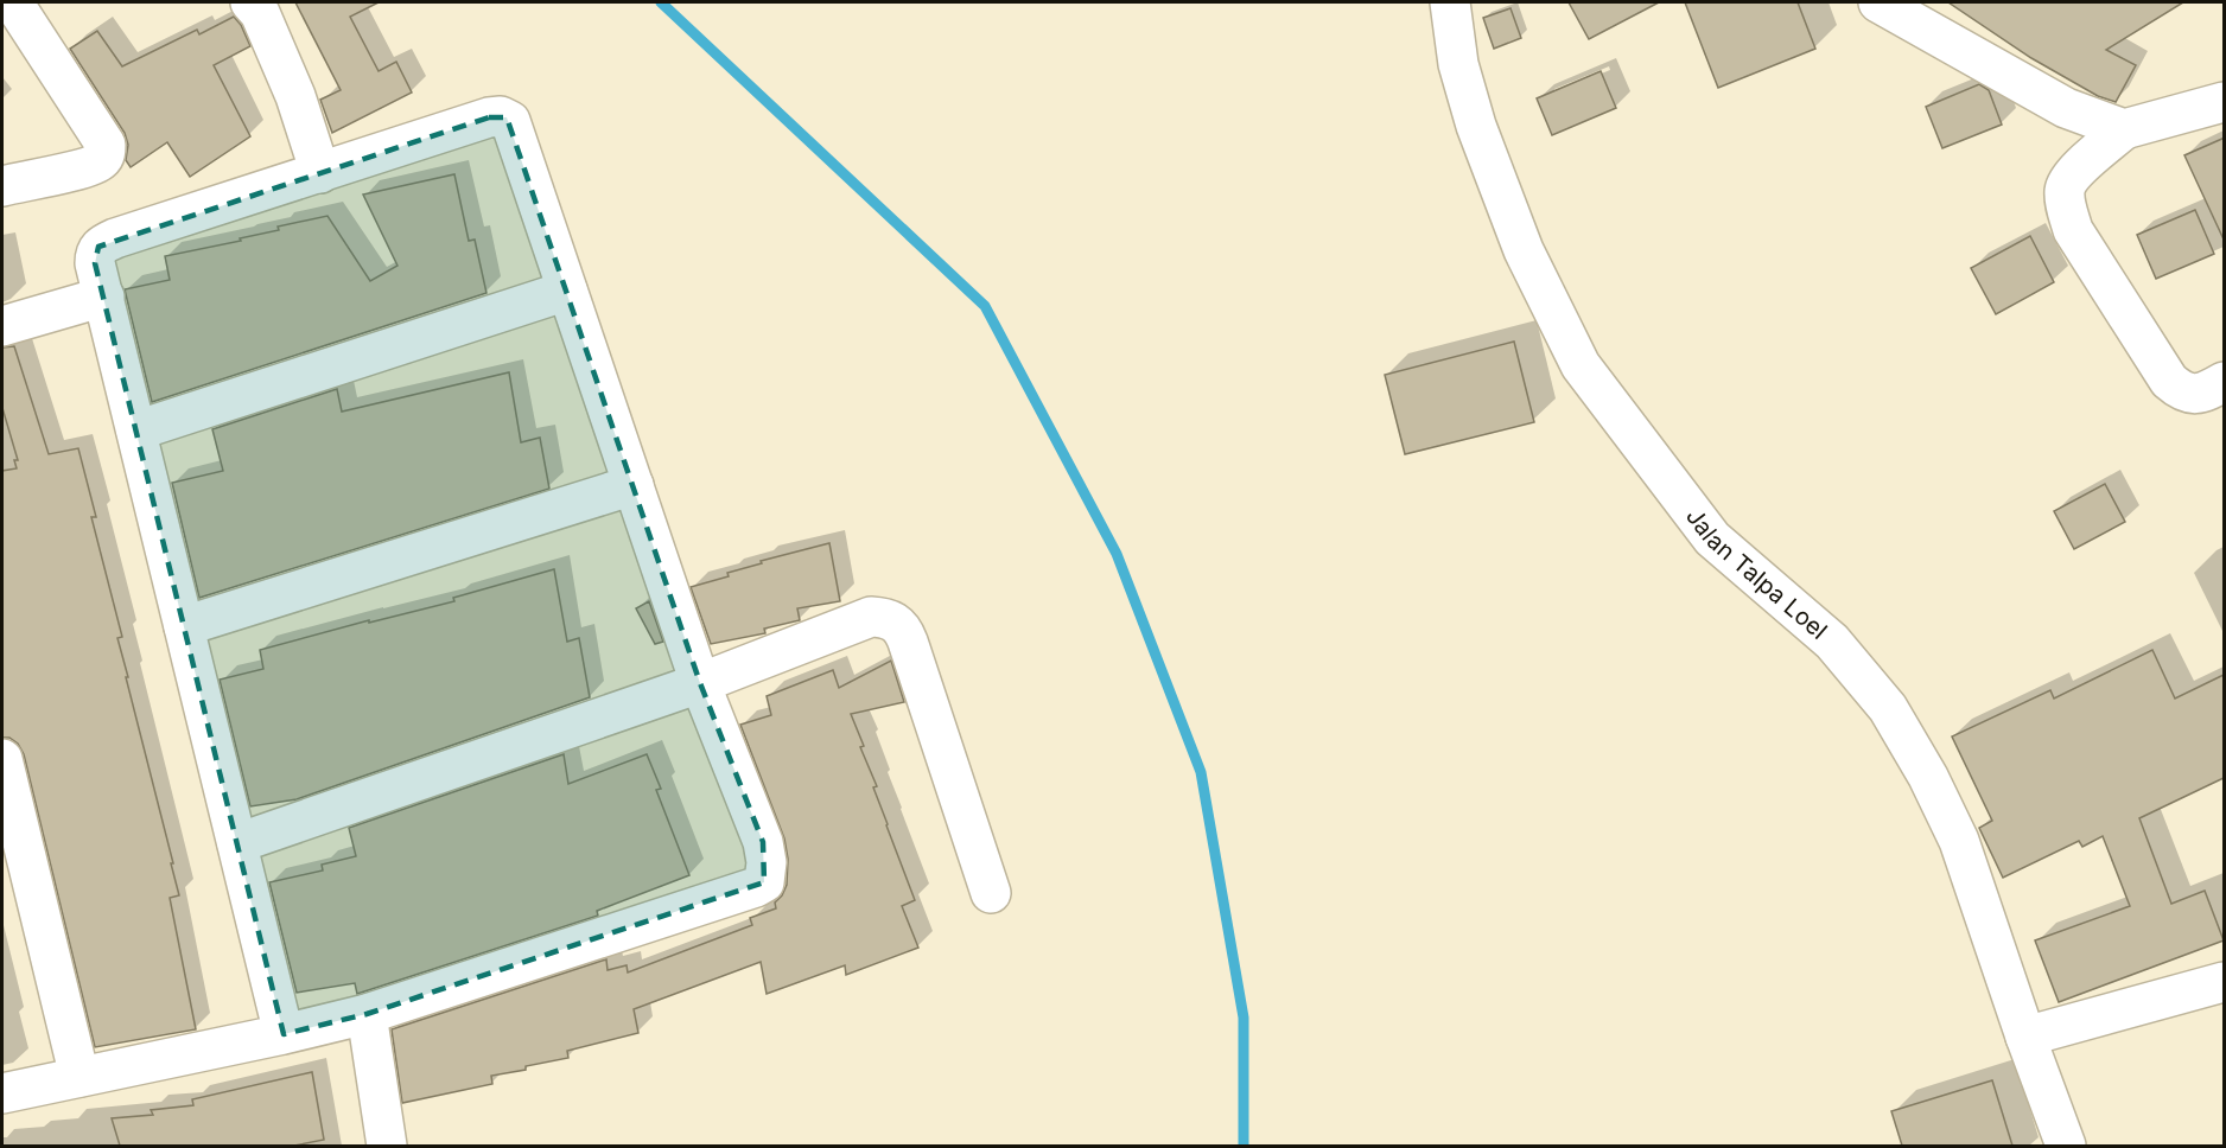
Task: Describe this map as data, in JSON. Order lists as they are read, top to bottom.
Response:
{
  "streets": {
    "street": ["Jalan Talpa Loel"]
  }
}
